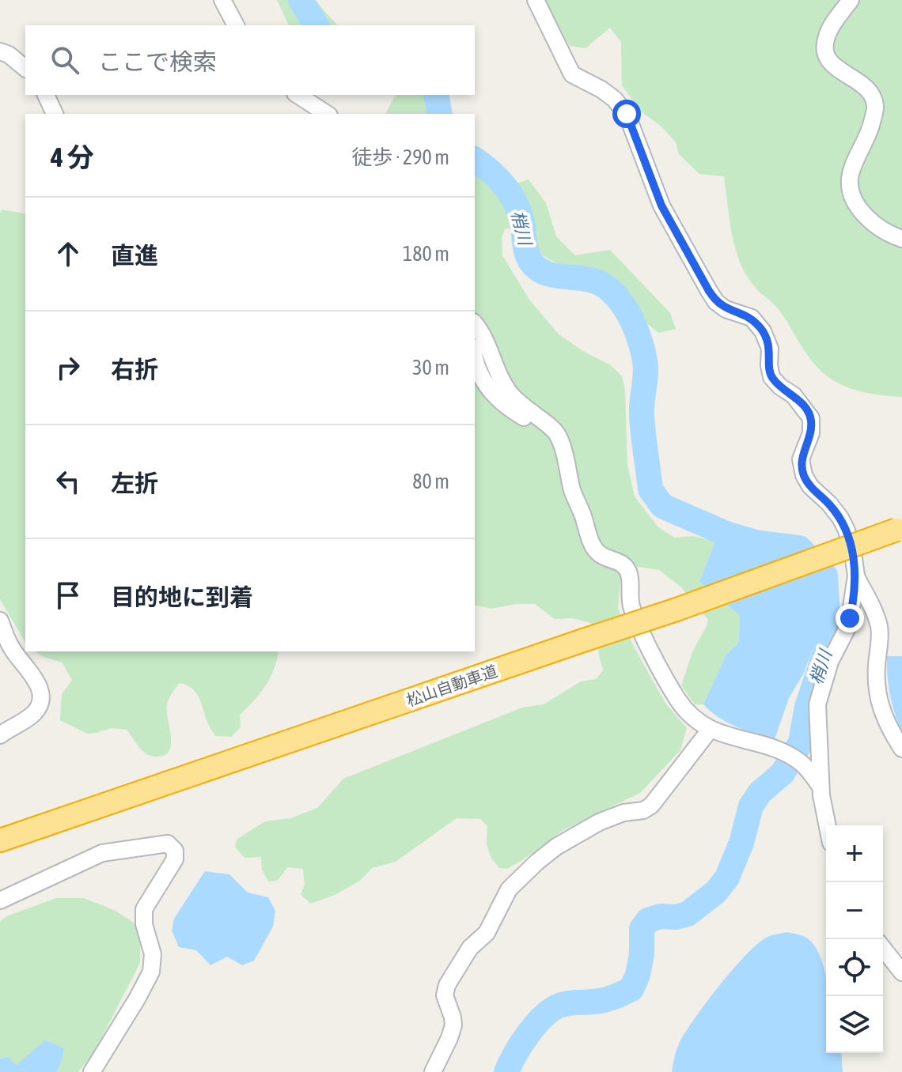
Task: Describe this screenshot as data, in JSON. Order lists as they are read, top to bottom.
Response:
{
  "streets": {
    "highway": ["松山自動車道"]
  },
  "water": ["梢川"],
  "page": {
    "search": "ここで検索",
    "heading": ["4 分", "徒歩 · 290 m"],
    "list": [
      ["直進", "180 m"],
      ["右折", "30 m"],
      ["左折", "80 m"],
      "目的地に到着"
    ],
    "map_buttons": ["+", "−"]
  }
}
